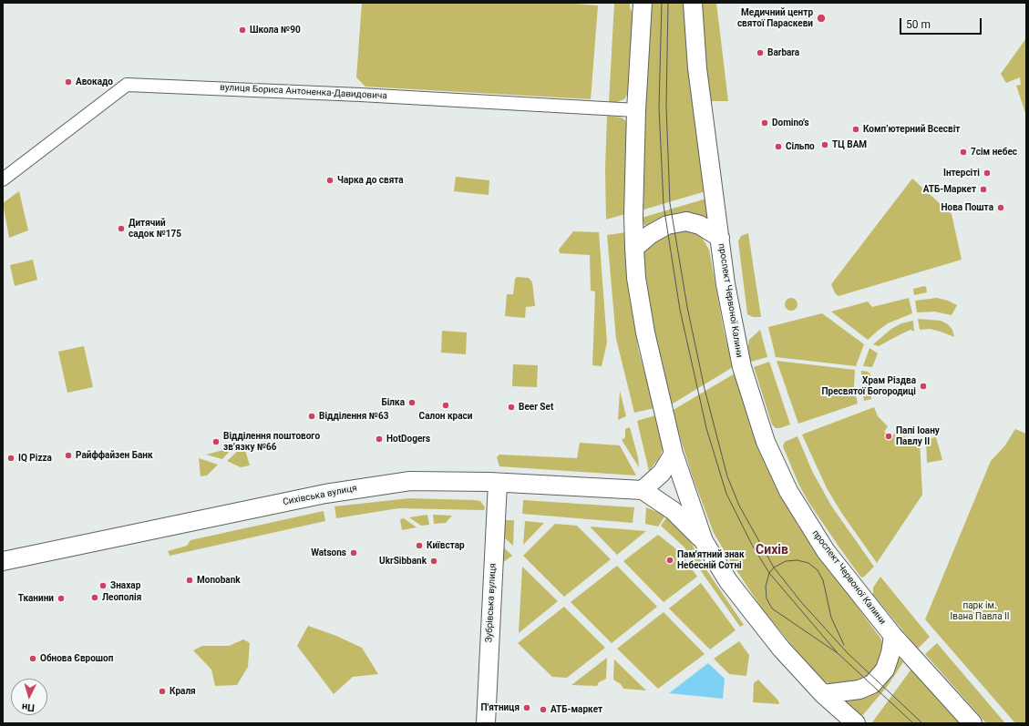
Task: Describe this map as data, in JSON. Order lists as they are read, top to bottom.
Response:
{
  "streets": {
    "main road": ["проспект Червоної Калини", "Сихівська вулиця", "Зубрівська вулиця"],
    "street": ["вулиця Бориса Антоненка-Давидовича"]
  },
  "crossings": [
    ["Сихівська вулиця", "Зубрівська вулиця"]
  ],
  "districts": ["Сихів"],
  "parks": ["парк ім. Івана Павла II"],
  "places": [
    "Медичний центр святої Параскеви",
    "Школа №90",
    "Barbara",
    "Авокадо",
    "Domino's",
    "Компʼютерний Всесвіт",
    "ТЦ ВАМ",
    "Сільпо",
    "7сім небес",
    "Інтерсіті",
    "Чарка до свята",
    "АТБ-Маркет",
    "Нова Пошта",
    "Дитячий садок №175",
    "Храм Різдва Пресвятої Богородиці",
    "Білка",
    "Салон краси",
    "Beer Set",
    "Відділення №63",
    "Папі Іоану Павлу II",
    "HotDogers",
    "Відділення поштового зв’язку №66",
    "Райффайзен Банк",
    "IQ Pizza",
    "Київстар",
    "Watsons",
    "Пам'ятний знак Небесній Сотні",
    "UkrSibbank",
    "Monobank",
    "Знахар",
    "Леополія",
    "Тканини",
    "Обнова Єврошоп",
    "Краля",
    "П'ятниця",
    "АТБ-маркет"
  ],
  "scale_bar": "50 m",
  "north": "bottom"
}
